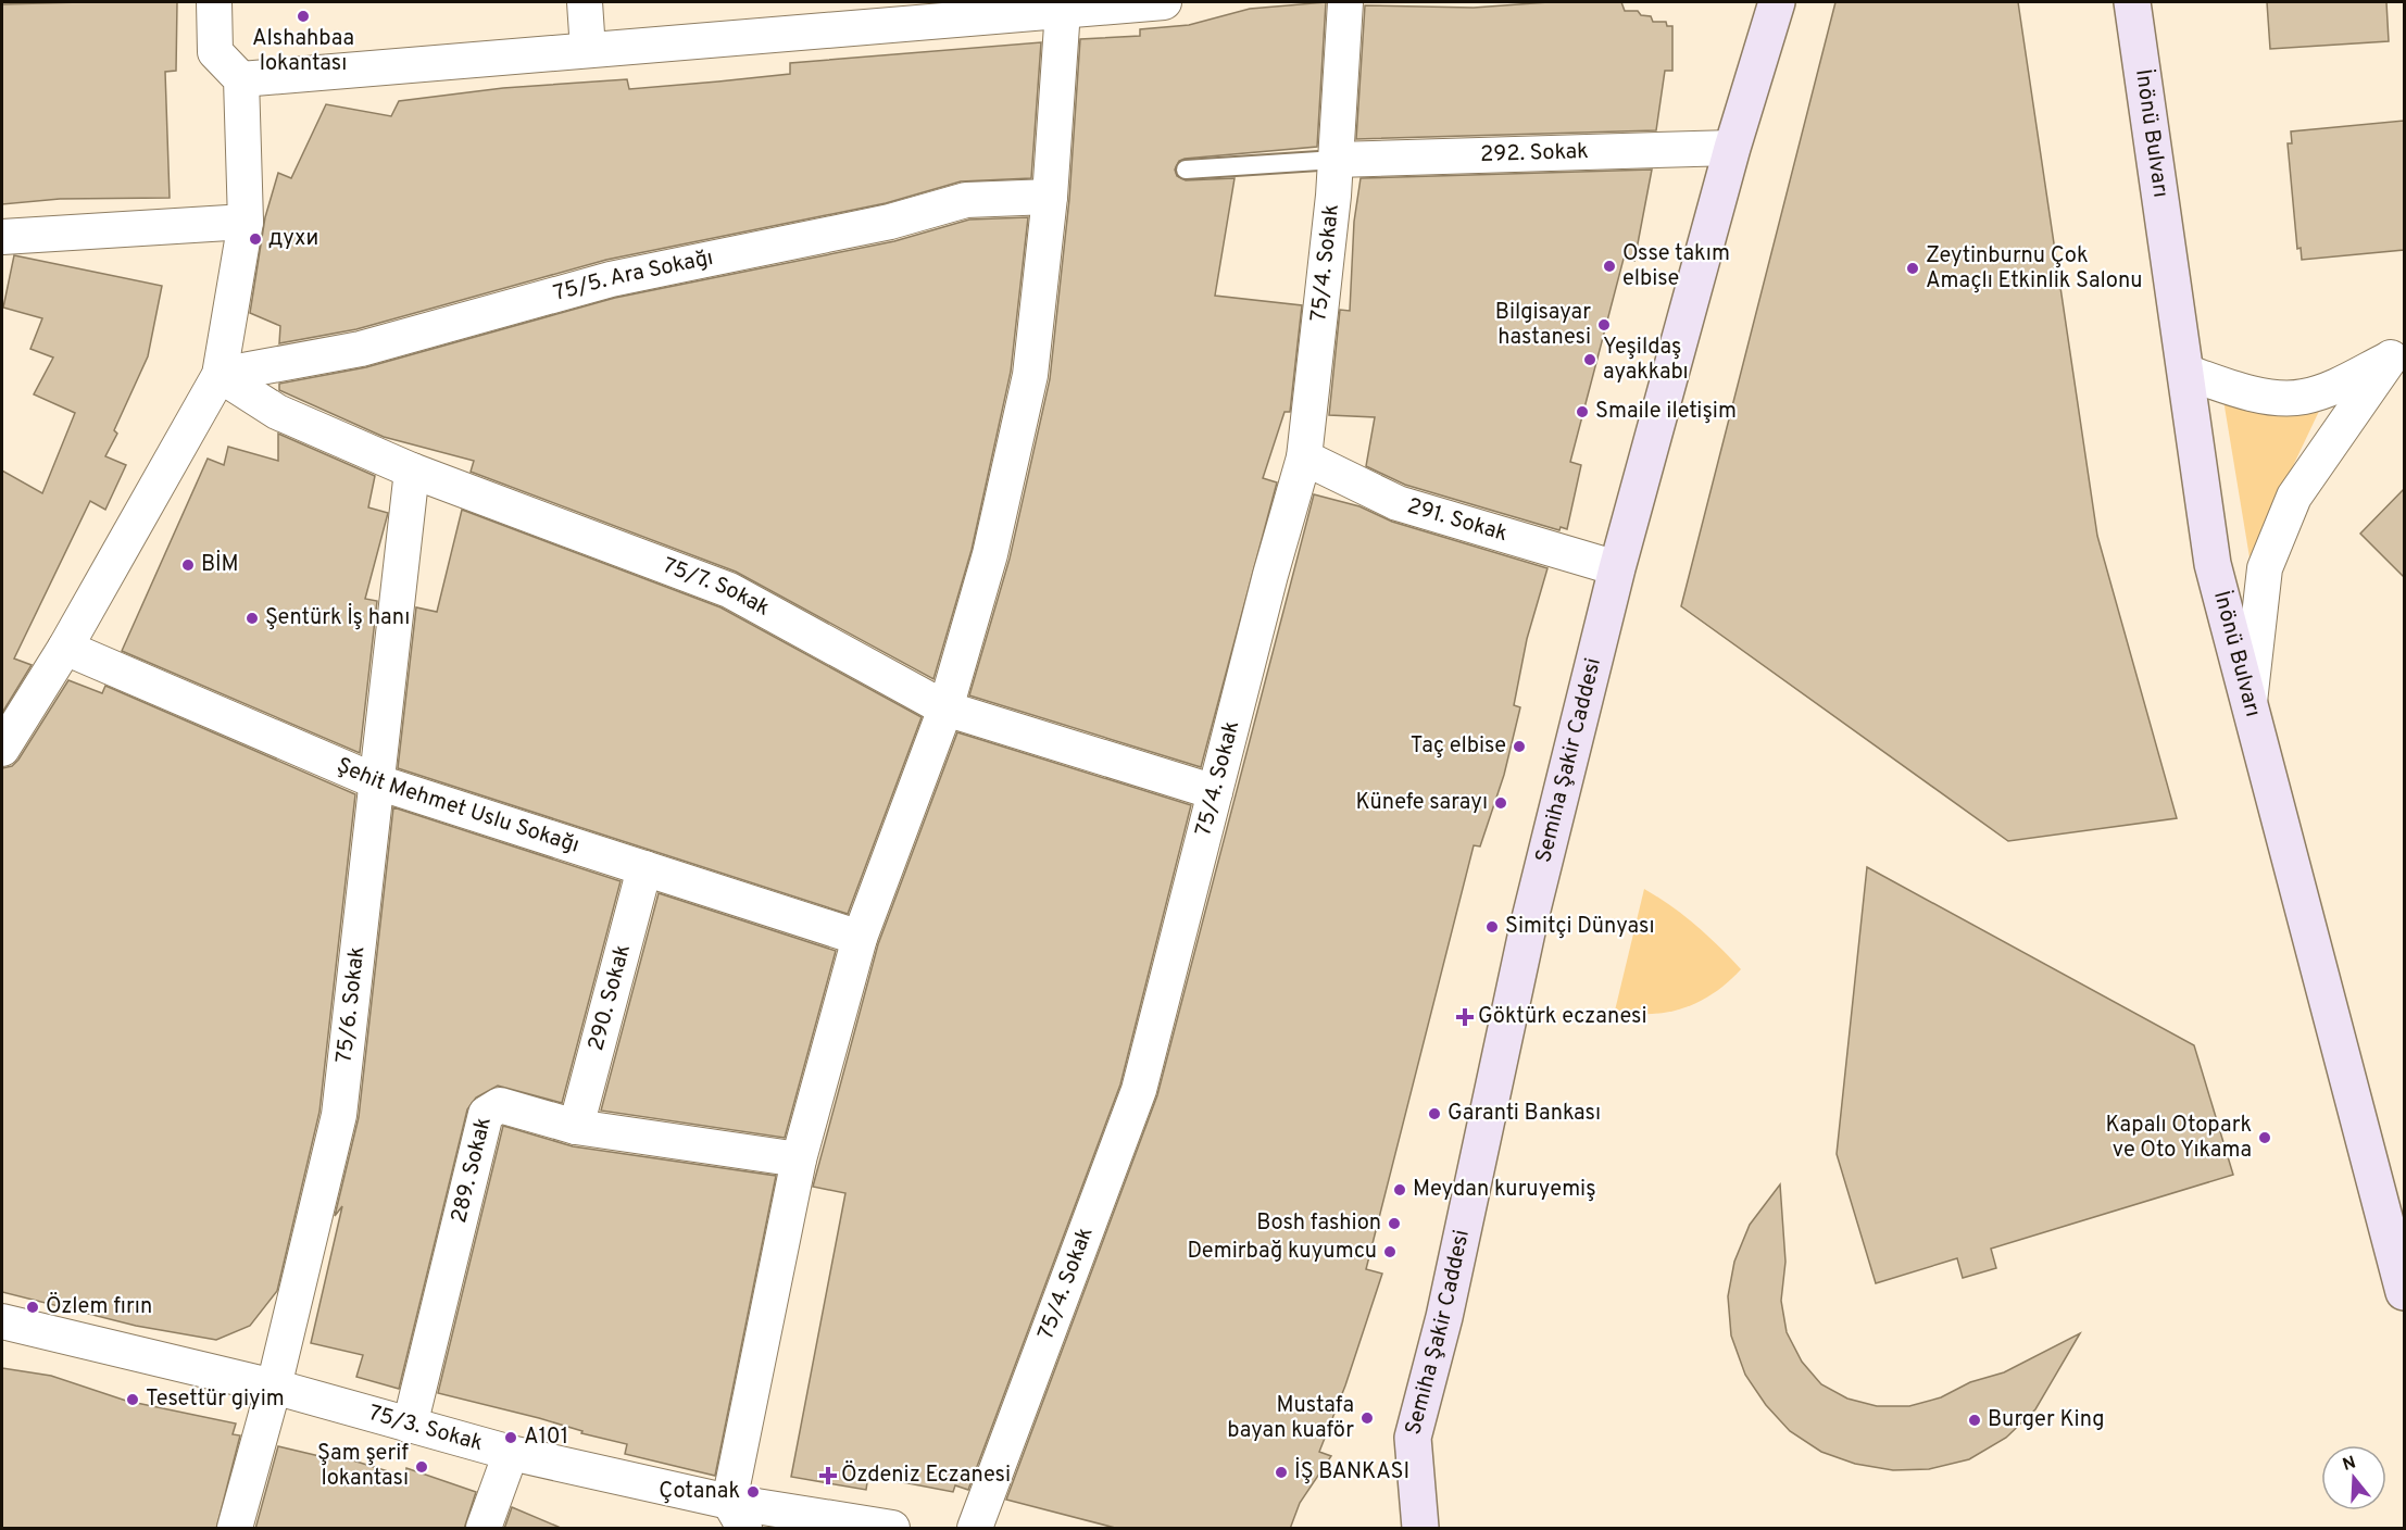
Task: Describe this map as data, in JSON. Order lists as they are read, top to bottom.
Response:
{
  "streets": {
    "main road": ["İnönü Bulvarı", "Semiha Şakir Caddesi"],
    "street": [
      "292. Sokak",
      "75/4. Sokak",
      "75/5. Ara Sokağı",
      "291. Sokak",
      "75/7. Sokak",
      "Şehit Mehmet Uslu Sokağı",
      "290. Sokak",
      "75/6. Sokak",
      "289. Sokak",
      "75/3. Sokak"
    ]
  },
  "crossings": [
    ["292. Sokak", "75/4. Sokak"],
    ["292. Sokak", "Semiha Şakir Caddesi"],
    ["75/4. Sokak", "291. Sokak"],
    ["75/4. Sokak", "75/7. Sokak"],
    ["75/5. Ara Sokağı", "75/7. Sokak"],
    ["291. Sokak", "Semiha Şakir Caddesi"],
    ["75/7. Sokak", "75/6. Sokak"],
    ["Şehit Mehmet Uslu Sokağı", "290. Sokak"],
    ["Şehit Mehmet Uslu Sokağı", "75/6. Sokak"],
    ["290. Sokak", "289. Sokak"],
    ["75/6. Sokak", "75/3. Sokak"],
    ["289. Sokak", "75/3. Sokak"]
  ],
  "places": {
    "other": [
      "Alshahbaa lokantası",
      "духи",
      "Osse takım elbise",
      "Zeytinburnu Çok Amaçlı Etkinlik Salonu",
      "Bilgisayar hastanesi",
      "Yeşildaş ayakkabı",
      "Smaile iletişim",
      "BİM",
      "Şentürk İş hanı",
      "Taç elbise",
      "Künefe sarayı",
      "Simitçi Dünyası",
      "Garanti Bankası",
      "Kapalı Otopark ve Oto Yıkama",
      "Meydan kuruyemiş",
      "Bosh fashion",
      "Demirbağ kuyumcu",
      "Özlem fırın",
      "Tesettür giyim",
      "Mustafa bayan kuaför",
      "Burger King",
      "A101",
      "Şam şerif lokantası",
      "İŞ BANKASI",
      "Çotanak"
    ],
    "health": ["Göktürk eczanesi", "Özdeniz Eczanesi"]
  },
  "north": "top"
}
